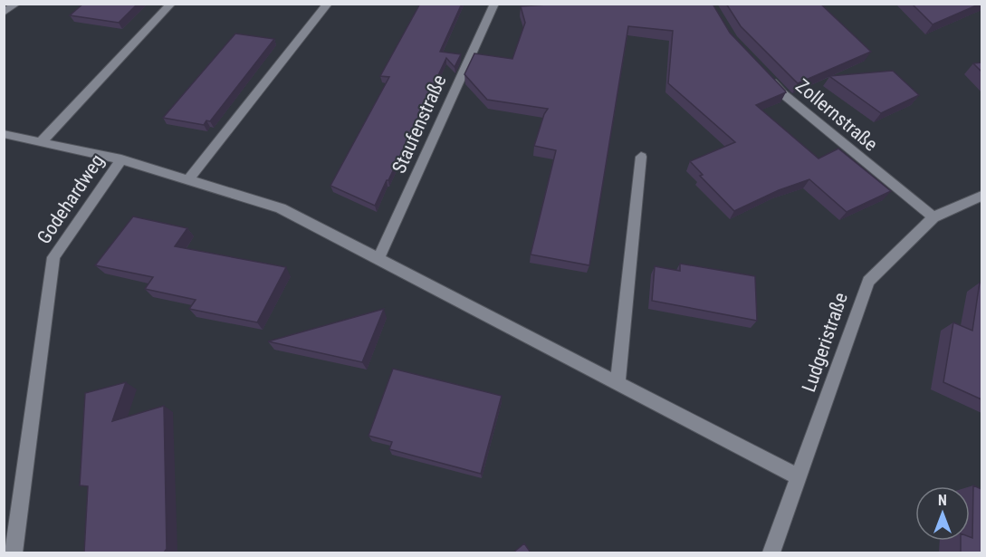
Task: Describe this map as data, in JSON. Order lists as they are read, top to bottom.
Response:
{
  "streets": {
    "street": [
      "Zollernstraße",
      "Staufenstraße",
      "Godehardweg",
      "Ludgeristraße"
    ]
  },
  "crossings": [
    ["Zollernstraße", "Ludgeristraße"]
  ],
  "north": "top"
}
